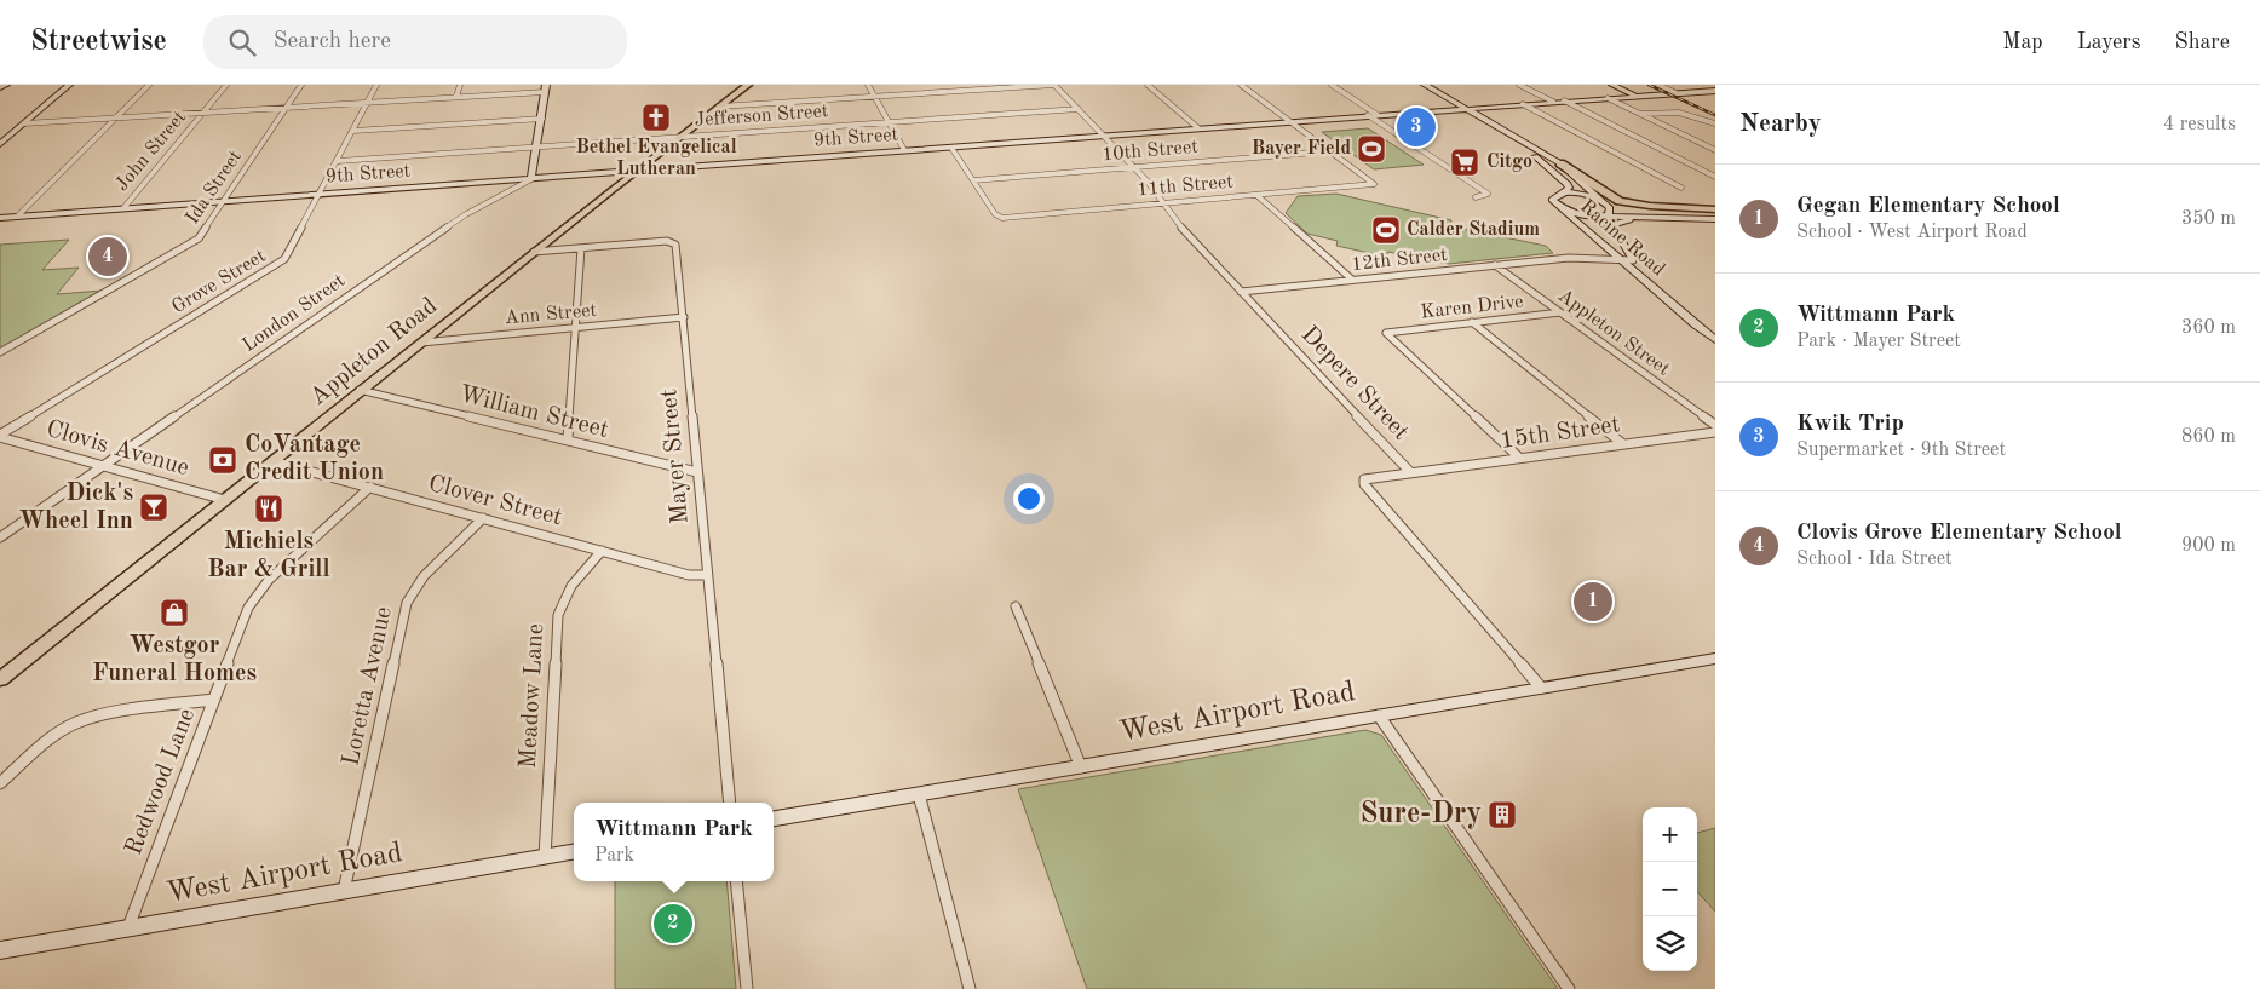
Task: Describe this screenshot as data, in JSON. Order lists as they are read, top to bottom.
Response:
{
  "streets": {
    "main road": [
      "9th Street",
      "Racine Road",
      "Appleton Road",
      "West Airport Road"
    ],
    "street": [
      "Jefferson Street",
      "John Street",
      "10th Street",
      "11th Street",
      "Ida Street",
      "12th Street",
      "Grove Street",
      "Karen Drive",
      "London Street",
      "Ann Street",
      "Appleton Street",
      "Depere Street",
      "William Street",
      "15th Street",
      "Clovis Avenue",
      "Mayer Street",
      "Clover Street",
      "Loretta Avenue",
      "Meadow Lane",
      "Redwood Lane"
    ]
  },
  "crossings": [
    ["Jefferson Street", "Grove Street"],
    ["Jefferson Street", "Appleton Road"],
    ["Jefferson Street", "Depere Street"],
    ["9th Street", "John Street"],
    ["9th Street", "Ida Street"],
    ["9th Street", "Racine Road"],
    ["9th Street", "Grove Street"],
    ["9th Street", "London Street"],
    ["9th Street", "Appleton Road"],
    ["9th Street", "Depere Street"],
    ["10th Street", "11th Street"],
    ["10th Street", "Depere Street"],
    ["11th Street", "Depere Street"],
    ["Racine Road", "12th Street"],
    ["12th Street", "Appleton Street"],
    ["12th Street", "Depere Street"],
    ["Grove Street", "Clovis Avenue"],
    ["Karen Drive", "Appleton Street"],
    ["Karen Drive", "15th Street"],
    ["London Street", "Clovis Avenue"],
    ["Ann Street", "Appleton Road"],
    ["Ann Street", "Mayer Street"],
    ["Appleton Road", "William Street"],
    ["Appleton Road", "Clovis Avenue"],
    ["Appleton Road", "Mayer Street"],
    ["Appleton Road", "Clover Street"],
    ["Depere Street", "15th Street"],
    ["Depere Street", "West Airport Road"],
    ["William Street", "Mayer Street"],
    ["Mayer Street", "Clover Street"],
    ["Clover Street", "Loretta Avenue"],
    ["Clover Street", "Meadow Lane"],
    ["Clover Street", "Redwood Lane"],
    ["Loretta Avenue", "West Airport Road"],
    ["Meadow Lane", "West Airport Road"],
    ["West Airport Road", "Redwood Lane"]
  ],
  "places": {
    "church": ["Bethel Evangelical Lutheran"],
    "sports": ["Bayer Field", "Calder Stadium"],
    "supermarket": ["Citgo"],
    "bank": ["CoVantage Credit Union"],
    "bar": ["Dick's Wheel Inn"],
    "restaurant": ["Michiels Bar & Grill"],
    "shop": ["Westgor Funeral Homes"],
    "building": ["Sure-Dry"]
  },
  "page": {
    "header": "Streetwise",
    "search": "Search here",
    "nav": ["Map", "Layers", "Share"],
    "heading": ["Nearby", "4 results"],
    "pins": [
      "3",
      "4",
      "1",
      "2"
    ],
    "list": [
      {
        "mark": "1",
        "name": "Gegan Elementary School",
        "note": "School · West Airport Road",
        "value": "350 m"
      },
      {
        "mark": "2",
        "name": "Wittmann Park",
        "note": "Park · Mayer Street",
        "value": "360 m"
      },
      {
        "mark": "3",
        "name": "Kwik Trip",
        "note": "Supermarket · 9th Street",
        "value": "860 m"
      },
      {
        "mark": "4",
        "name": "Clovis Grove Elementary School",
        "note": "School · Ida Street",
        "value": "900 m"
      }
    ],
    "popup": ["Wittmann Park", "Park"],
    "map_buttons": ["+", "−"]
  }
}
